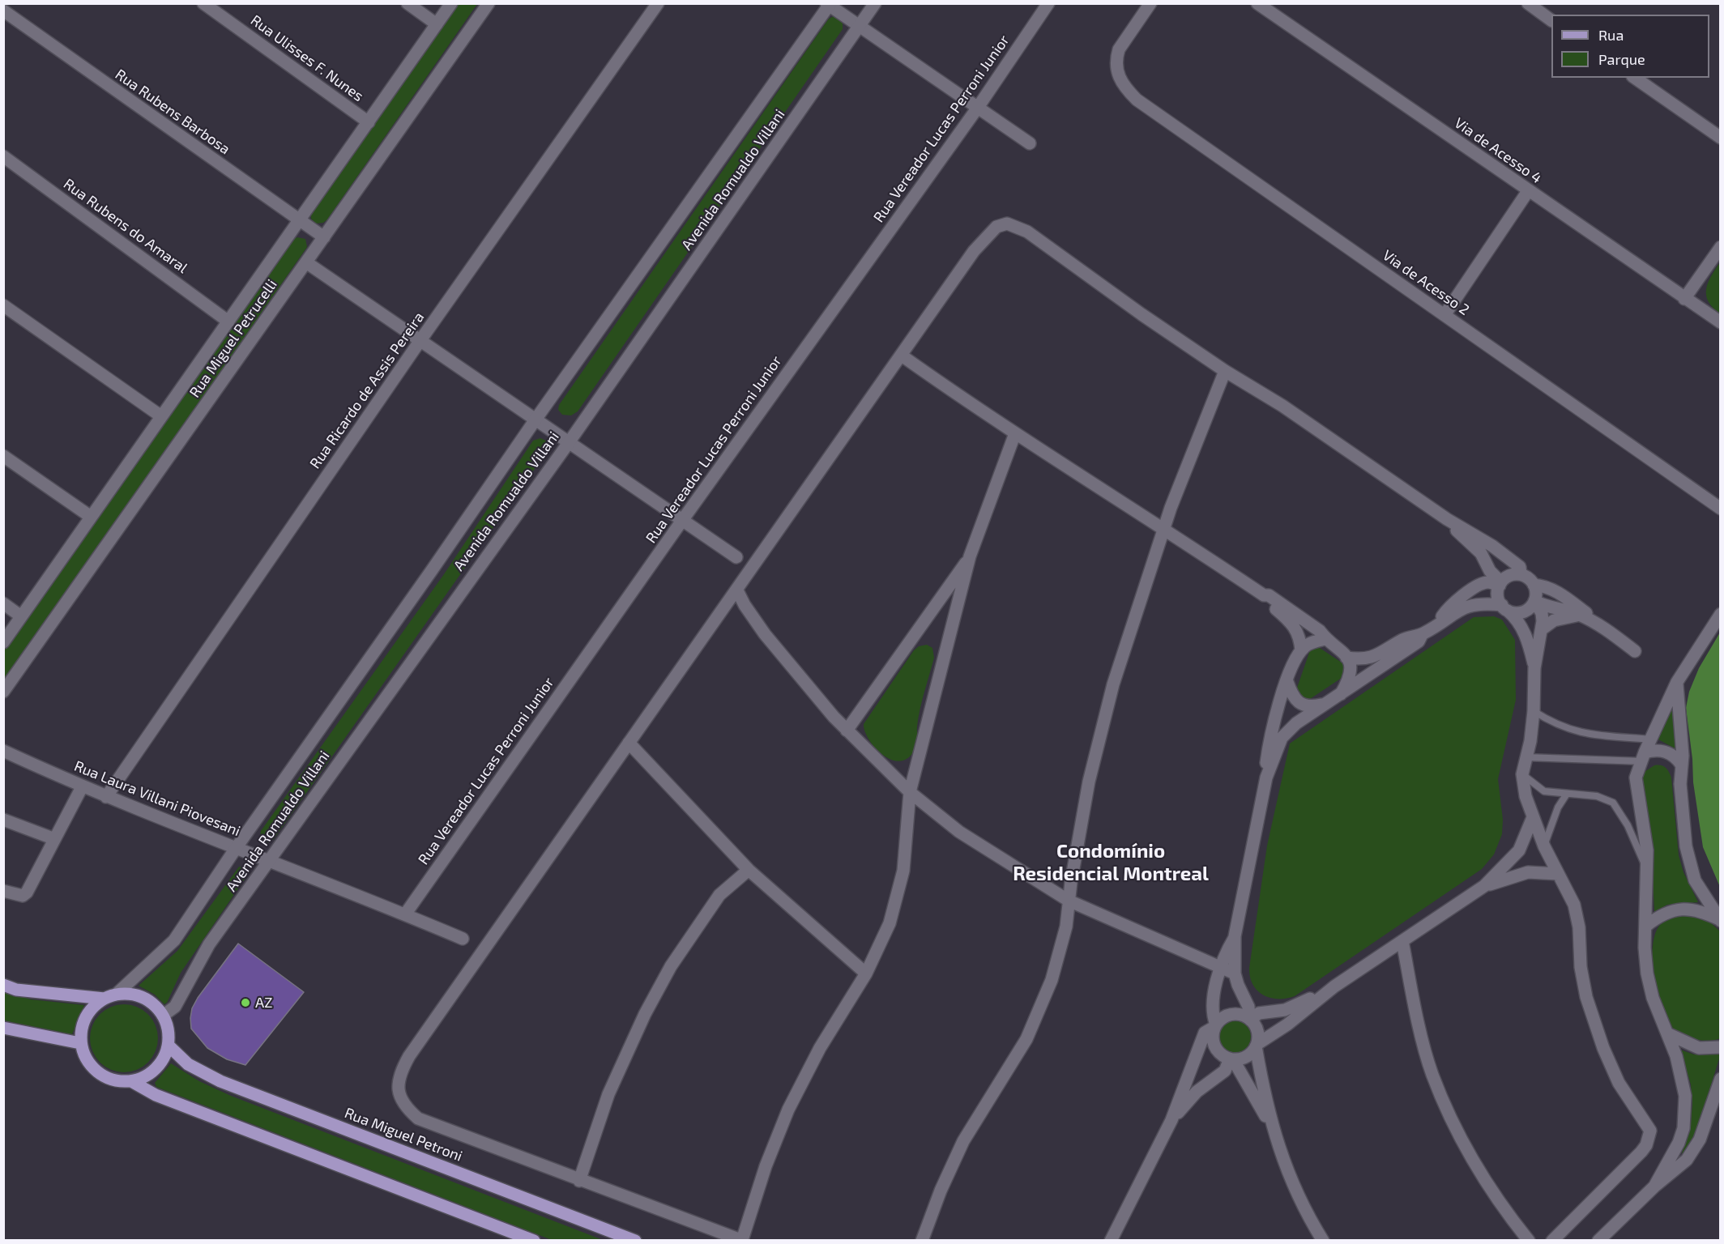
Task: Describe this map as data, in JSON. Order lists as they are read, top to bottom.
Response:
{
  "streets": {
    "main road": ["Rua Miguel Petroni"],
    "street": [
      "Rua Ulisses F. Nunes",
      "Rua Rubens Barbosa",
      "Rua Vereador Lucas Perroni Junior",
      "Via de Acesso 4",
      "Avenida Romualdo Villani",
      "Rua Rubens do Amaral",
      "Via de Acesso 2",
      "Rua Miguel Petrucelli",
      "Rua Ricardo de Assis Pereira",
      "Rua Laura Villani Piovesani"
    ]
  },
  "crossings": [
    ["Rua Ulisses F. Nunes", "Rua Miguel Petrucelli"],
    ["Rua Rubens Barbosa", "Rua Miguel Petrucelli"],
    ["Rua Vereador Lucas Perroni Junior", "Rua Laura Villani Piovesani"],
    ["Avenida Romualdo Villani", "Rua Laura Villani Piovesani"],
    ["Avenida Romualdo Villani", "Rua Miguel Petroni"],
    ["Rua Rubens do Amaral", "Rua Miguel Petrucelli"],
    ["Rua Ricardo de Assis Pereira", "Rua Laura Villani Piovesani"]
  ],
  "districts": ["Condomínio Residencial Montreal"],
  "places": ["AZ"],
  "legend": ["Rua", "Parque"]
}
